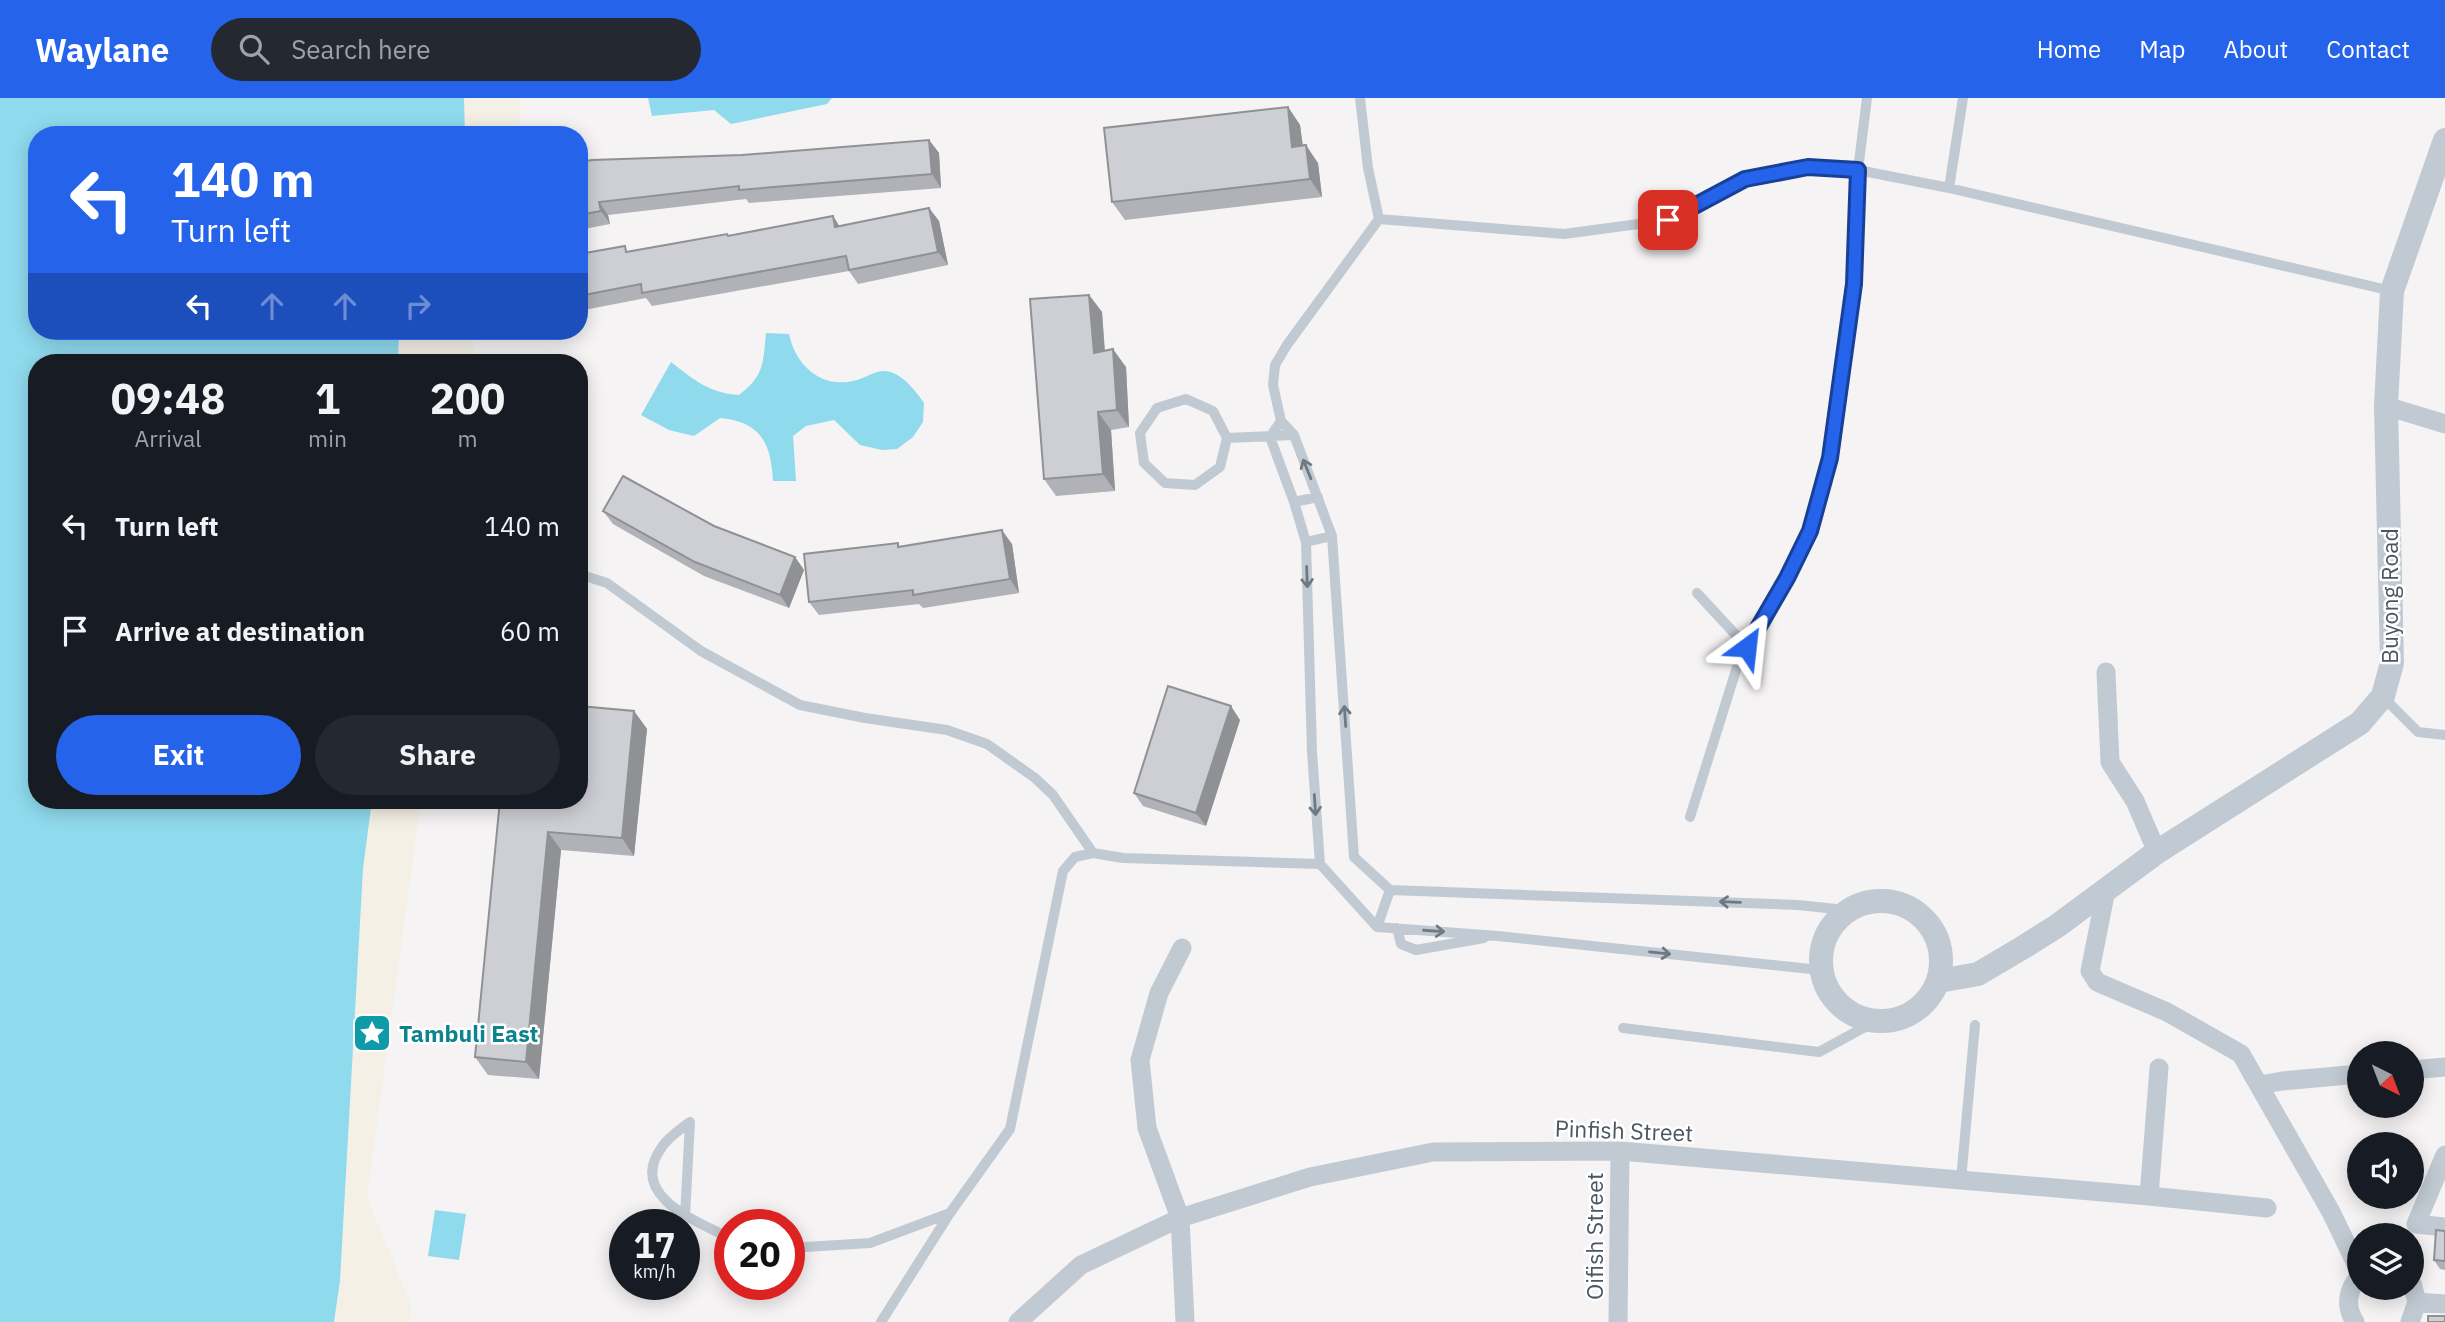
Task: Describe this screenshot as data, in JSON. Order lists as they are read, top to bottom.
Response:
{
  "streets": {
    "street": ["Buyong Road", "Pinfish Street", "Oifish Street"]
  },
  "crossings": [
    ["Pinfish Street", "Oifish Street"]
  ],
  "places": {
    "place": ["Tambuli East"]
  },
  "north": "bottom right",
  "page": {
    "header": "Waylane",
    "search": "Search here",
    "nav": [
      "Home",
      "Map",
      "About",
      "Contact"
    ],
    "turn": ["140 m", "Turn left"],
    "eta": [
      "09:48",
      "Arrival",
      "1",
      "min",
      "200",
      "m"
    ],
    "list": [
      {
        "name": "Turn left",
        "value": "140 m"
      },
      {
        "name": "Arrive at destination",
        "value": "60 m"
      }
    ],
    "buttons": ["Exit", "Share"],
    "speed": "17 km/h",
    "limit": "20"
  }
}
